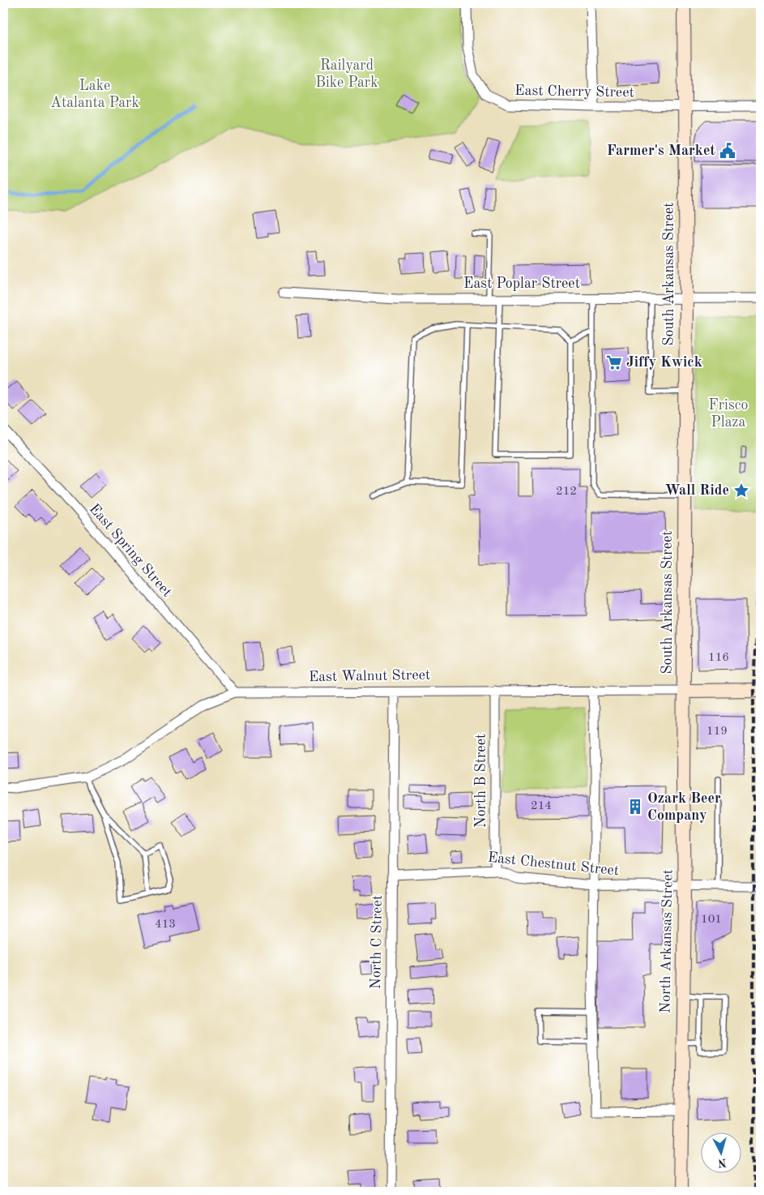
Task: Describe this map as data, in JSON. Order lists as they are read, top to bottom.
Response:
{
  "streets": {
    "street": [
      "East Cherry Street",
      "South Arkansas Street",
      "East Poplar Street",
      "East Spring Street",
      "East Walnut Street",
      "North B Street",
      "East Chestnut Street",
      "North Arkansas Street",
      "North C Street"
    ]
  },
  "crossings": [
    ["East Cherry Street", "South Arkansas Street"],
    ["South Arkansas Street", "East Poplar Street"],
    ["South Arkansas Street", "East Walnut Street"],
    ["South Arkansas Street", "North Arkansas Street"],
    ["East Spring Street", "East Walnut Street"],
    ["East Walnut Street", "North B Street"],
    ["East Walnut Street", "North Arkansas Street"],
    ["East Walnut Street", "North C Street"],
    ["North B Street", "East Chestnut Street"],
    ["East Chestnut Street", "North Arkansas Street"],
    ["East Chestnut Street", "North C Street"]
  ],
  "parks": ["Railyard Bike Park", "Lake Atalanta Park", "Frisco Plaza"],
  "places": {
    "public building": ["Farmer's Market"],
    "supermarket": ["Jiffy Kwick"],
    "place": ["Wall Ride"],
    "building": ["Ozark Beer Company"]
  },
  "house_numbers": [
    "212",
    "116",
    "119",
    "214",
    "101",
    "413"
  ],
  "north": "bottom"
}
